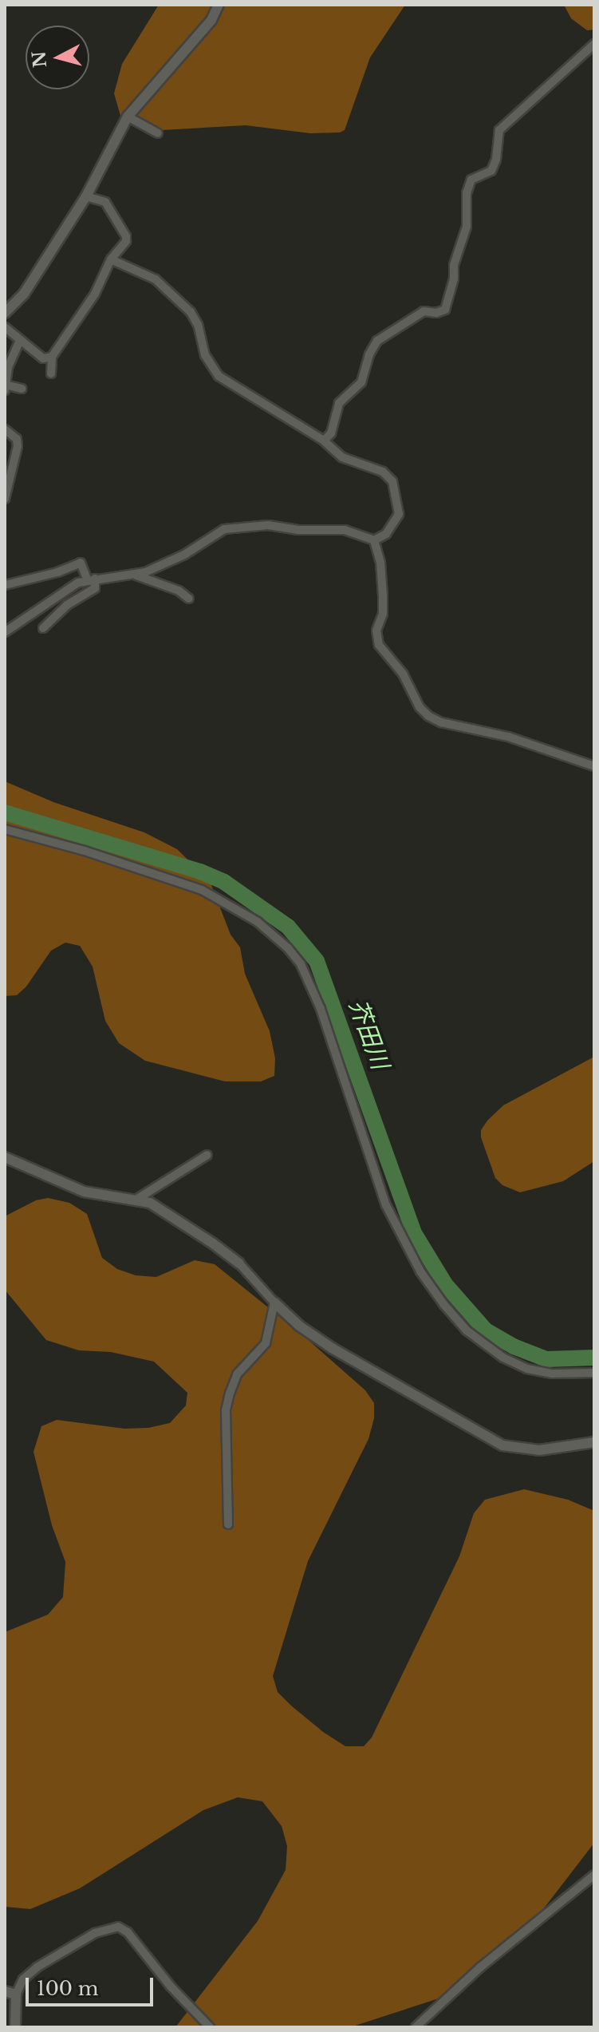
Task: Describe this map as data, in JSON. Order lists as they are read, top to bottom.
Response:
{
  "water": ["芥田川"],
  "scale_bar": "100 m",
  "north": "left"
}
